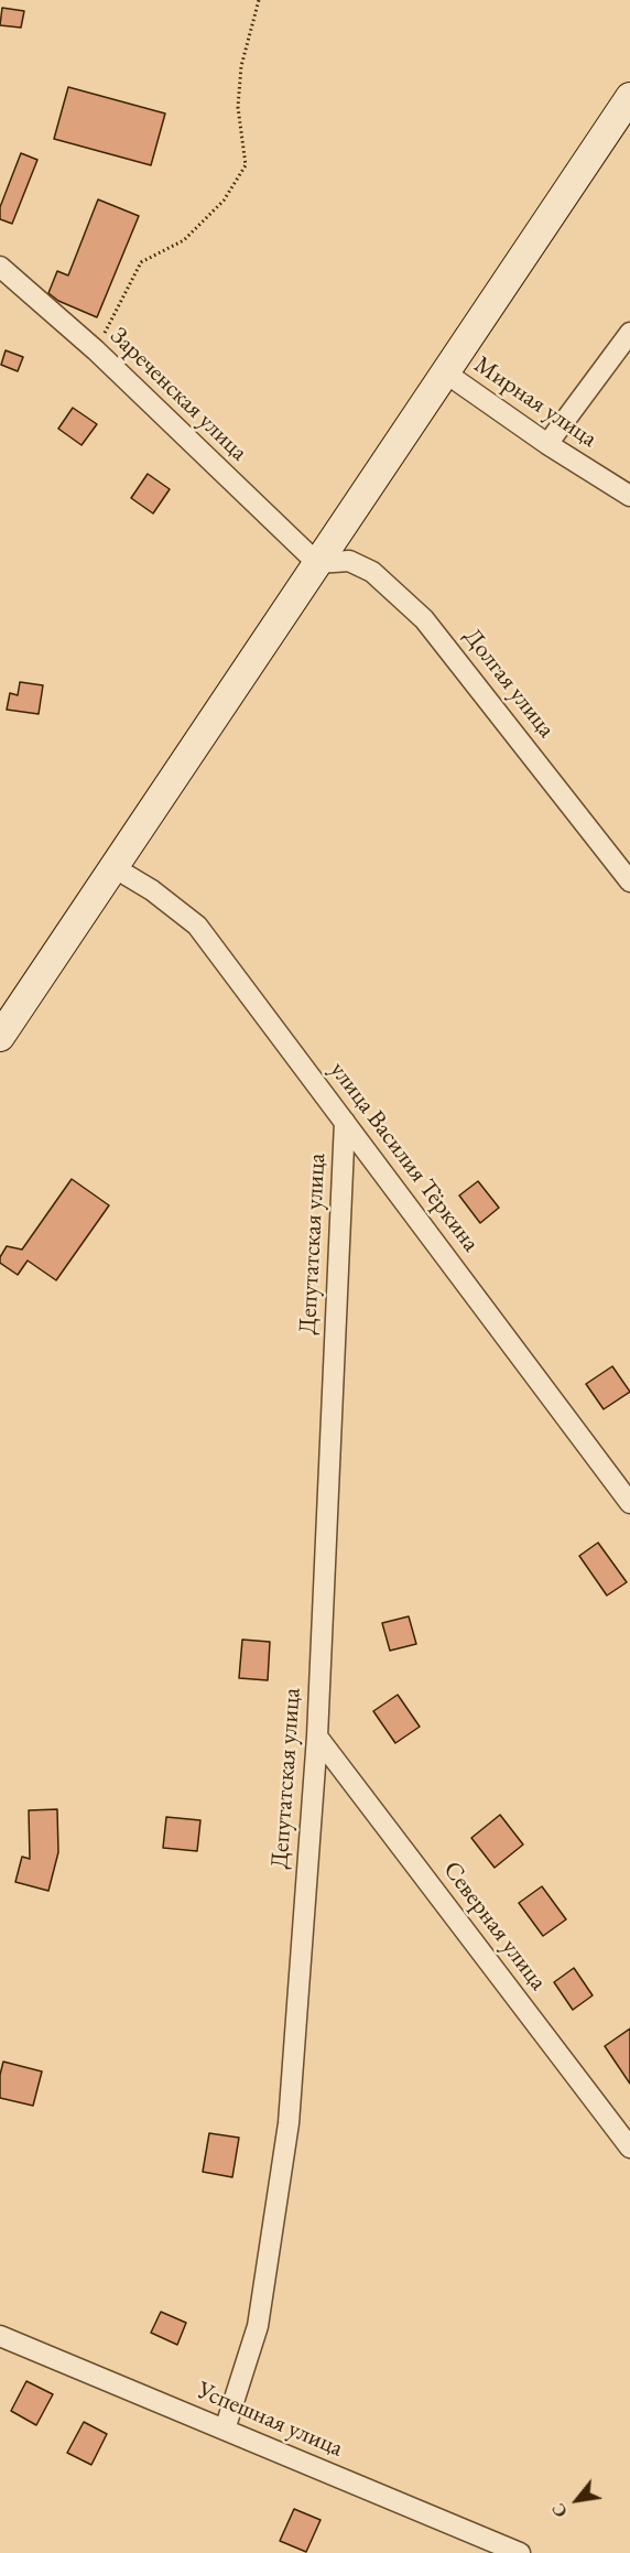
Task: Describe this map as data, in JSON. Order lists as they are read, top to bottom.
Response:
{
  "streets": {
    "street": [
      "Зареченская улица",
      "Мирная улица",
      "Долгая улица",
      "улица Василия Тёркина",
      "Депутатская улица",
      "Северная улица",
      "Успешная улица"
    ]
  },
  "crossings": [
    ["Зареченская улица", "Долгая улица"],
    ["улица Василия Тёркина", "Депутатская улица"],
    ["Депутатская улица", "Северная улица"],
    ["Депутатская улица", "Успешная улица"]
  ],
  "north": "bottom left"
}
